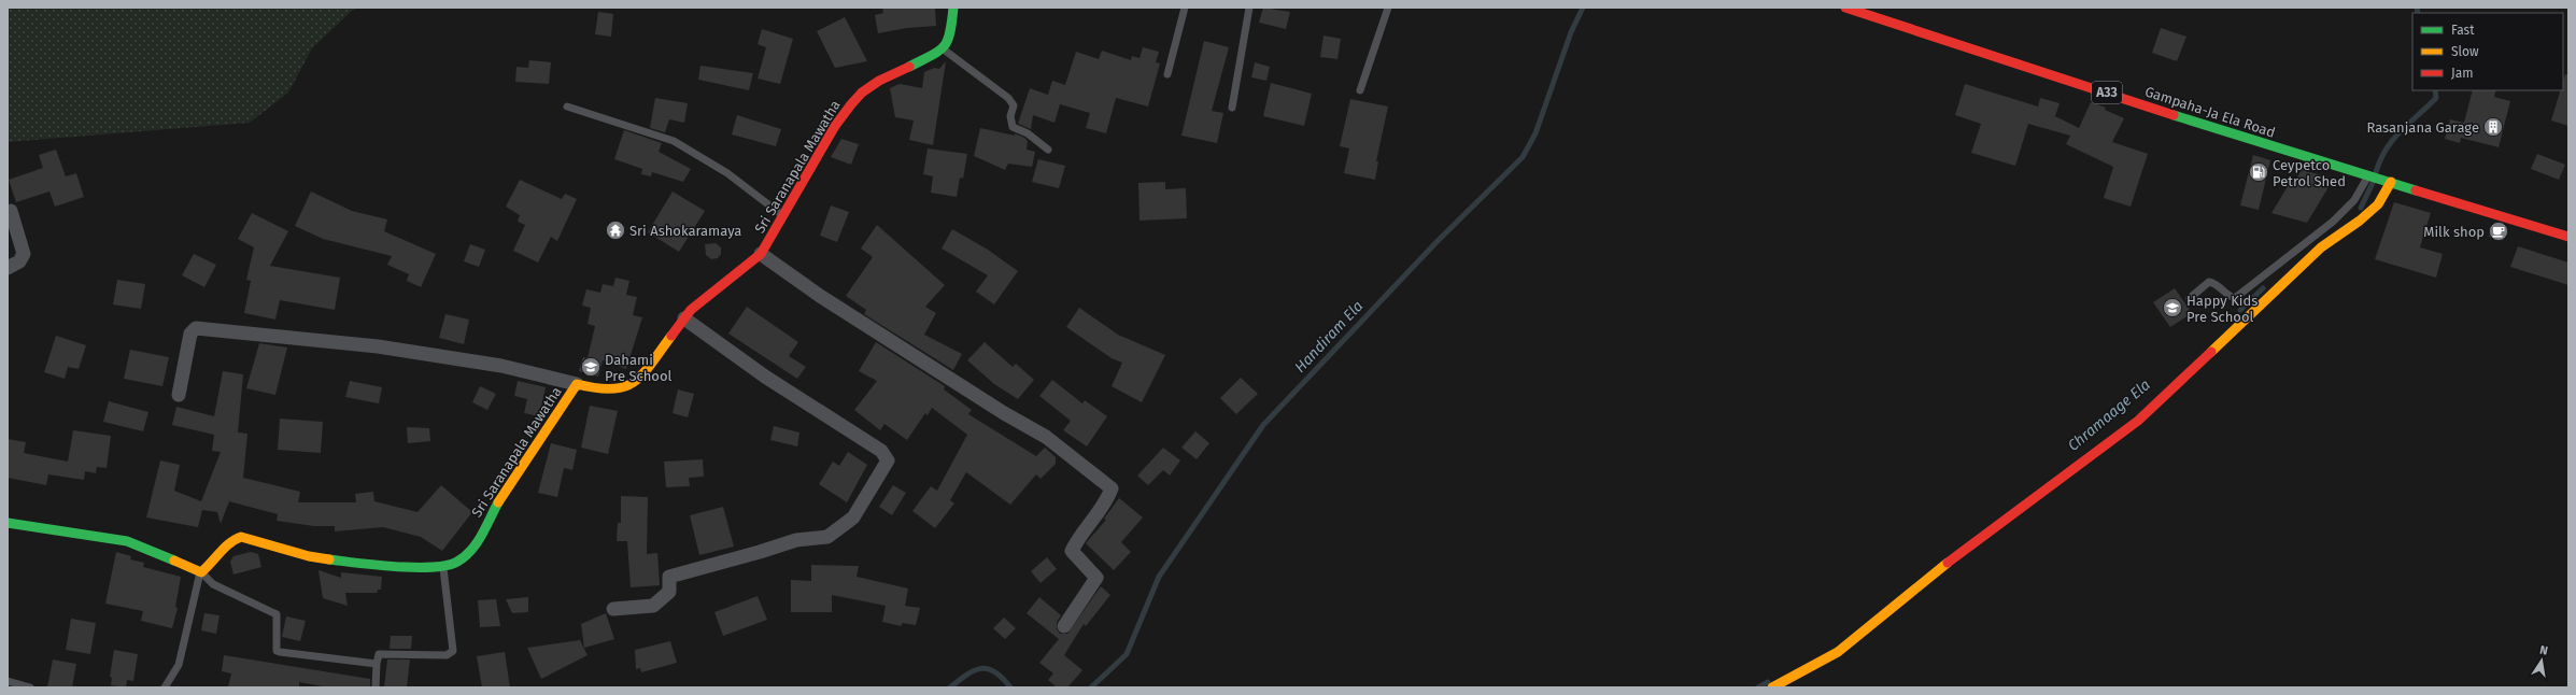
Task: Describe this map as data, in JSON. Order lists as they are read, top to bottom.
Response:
{
  "streets": {
    "main road": ["A33", "Gampaha-Ja Ela Road", "Sri Saranapala Mawatha"]
  },
  "water": ["Handiram Ela", "Chramaage Ela"],
  "places": {
    "building": ["Rasanjana Garage"],
    "fuel station": ["Ceypetco Petrol Shed"],
    "temple": ["Sri Ashokaramaya"],
    "cafe": ["Milk shop"],
    "school or university": ["Happy Kids Pre School", "Dahami Pre School"]
  },
  "legend": ["Fast", "Slow", "Jam"],
  "north": "top"
}
